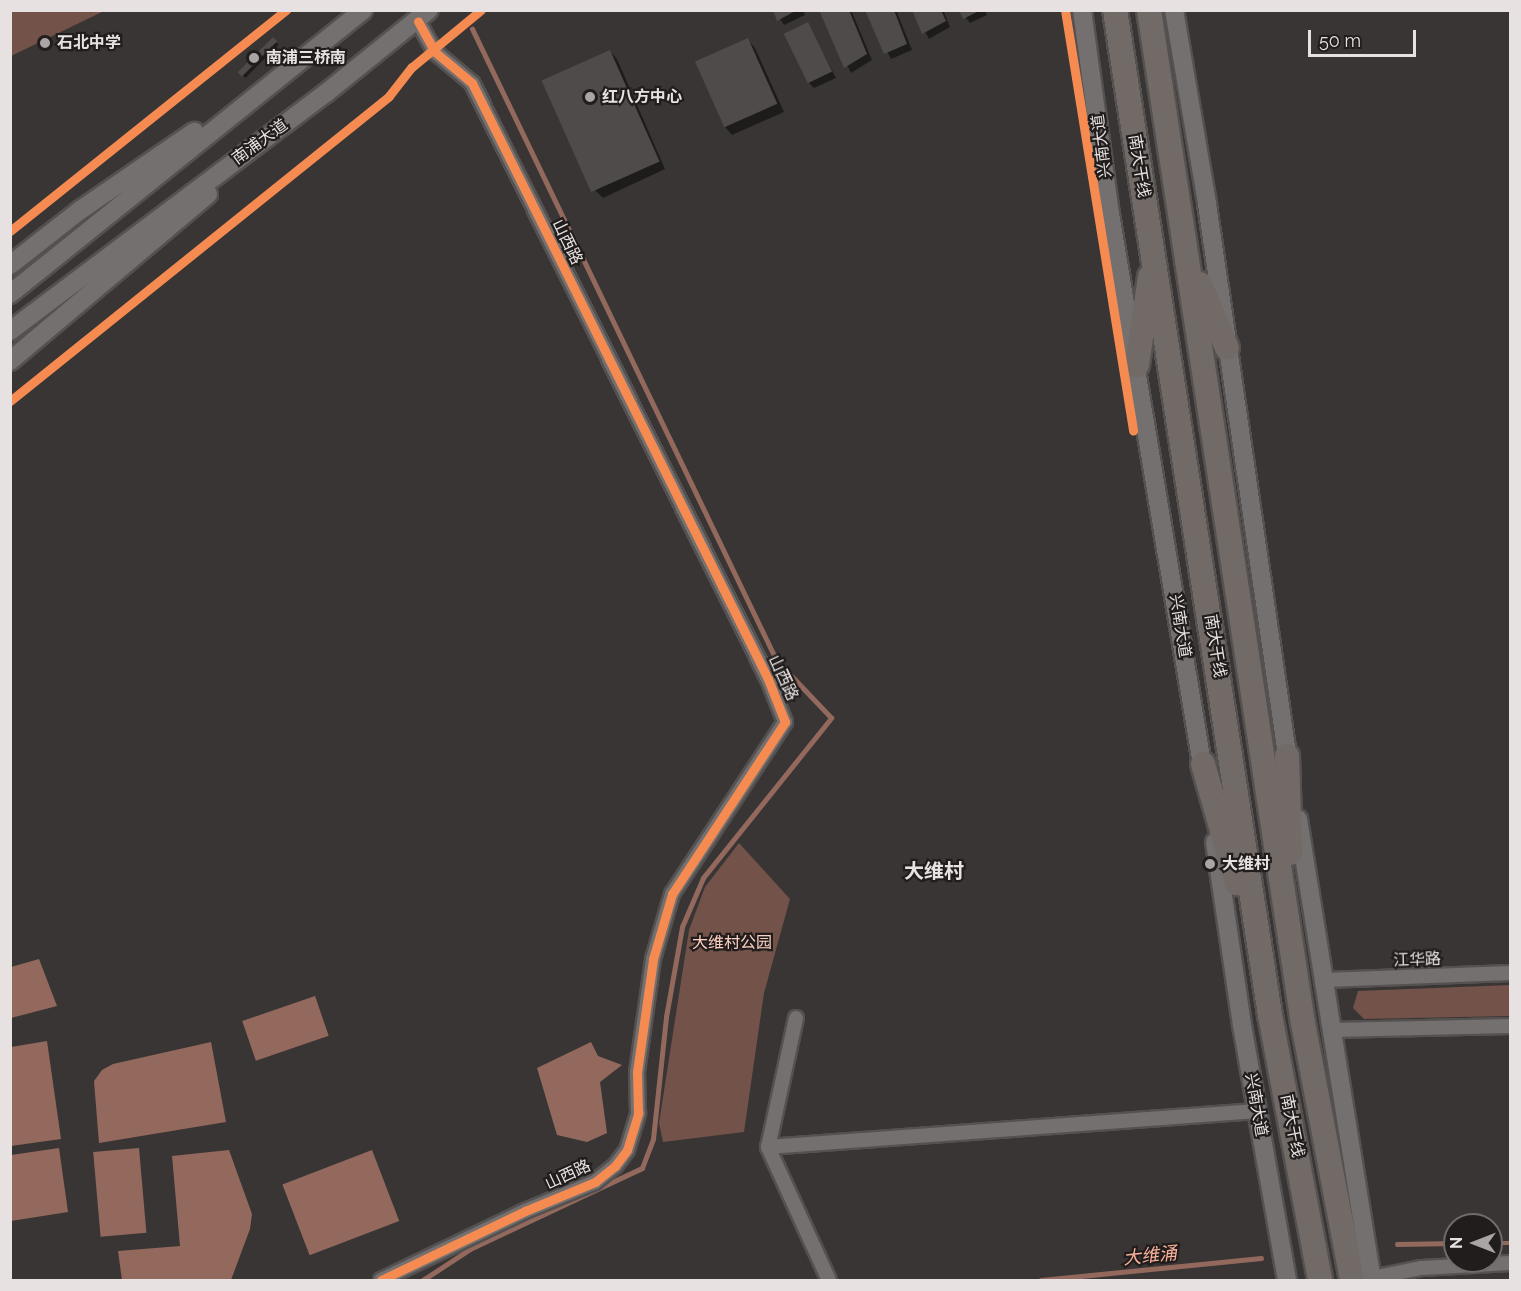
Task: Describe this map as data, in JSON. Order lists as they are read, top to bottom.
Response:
{
  "streets": {
    "highway": ["南大干线"],
    "main road": ["南浦大道", "兴南大道"],
    "street": ["山西路", "江华路"]
  },
  "crossings": [
    ["南浦大道", "山西路"]
  ],
  "districts": ["大维村"],
  "water": ["大维涌"],
  "parks": ["大维村公园"],
  "places": [
    "石北中学",
    "南浦三桥南",
    "红八方中心",
    "大维村"
  ],
  "scale_bar": "50 m",
  "north": "left"
}
